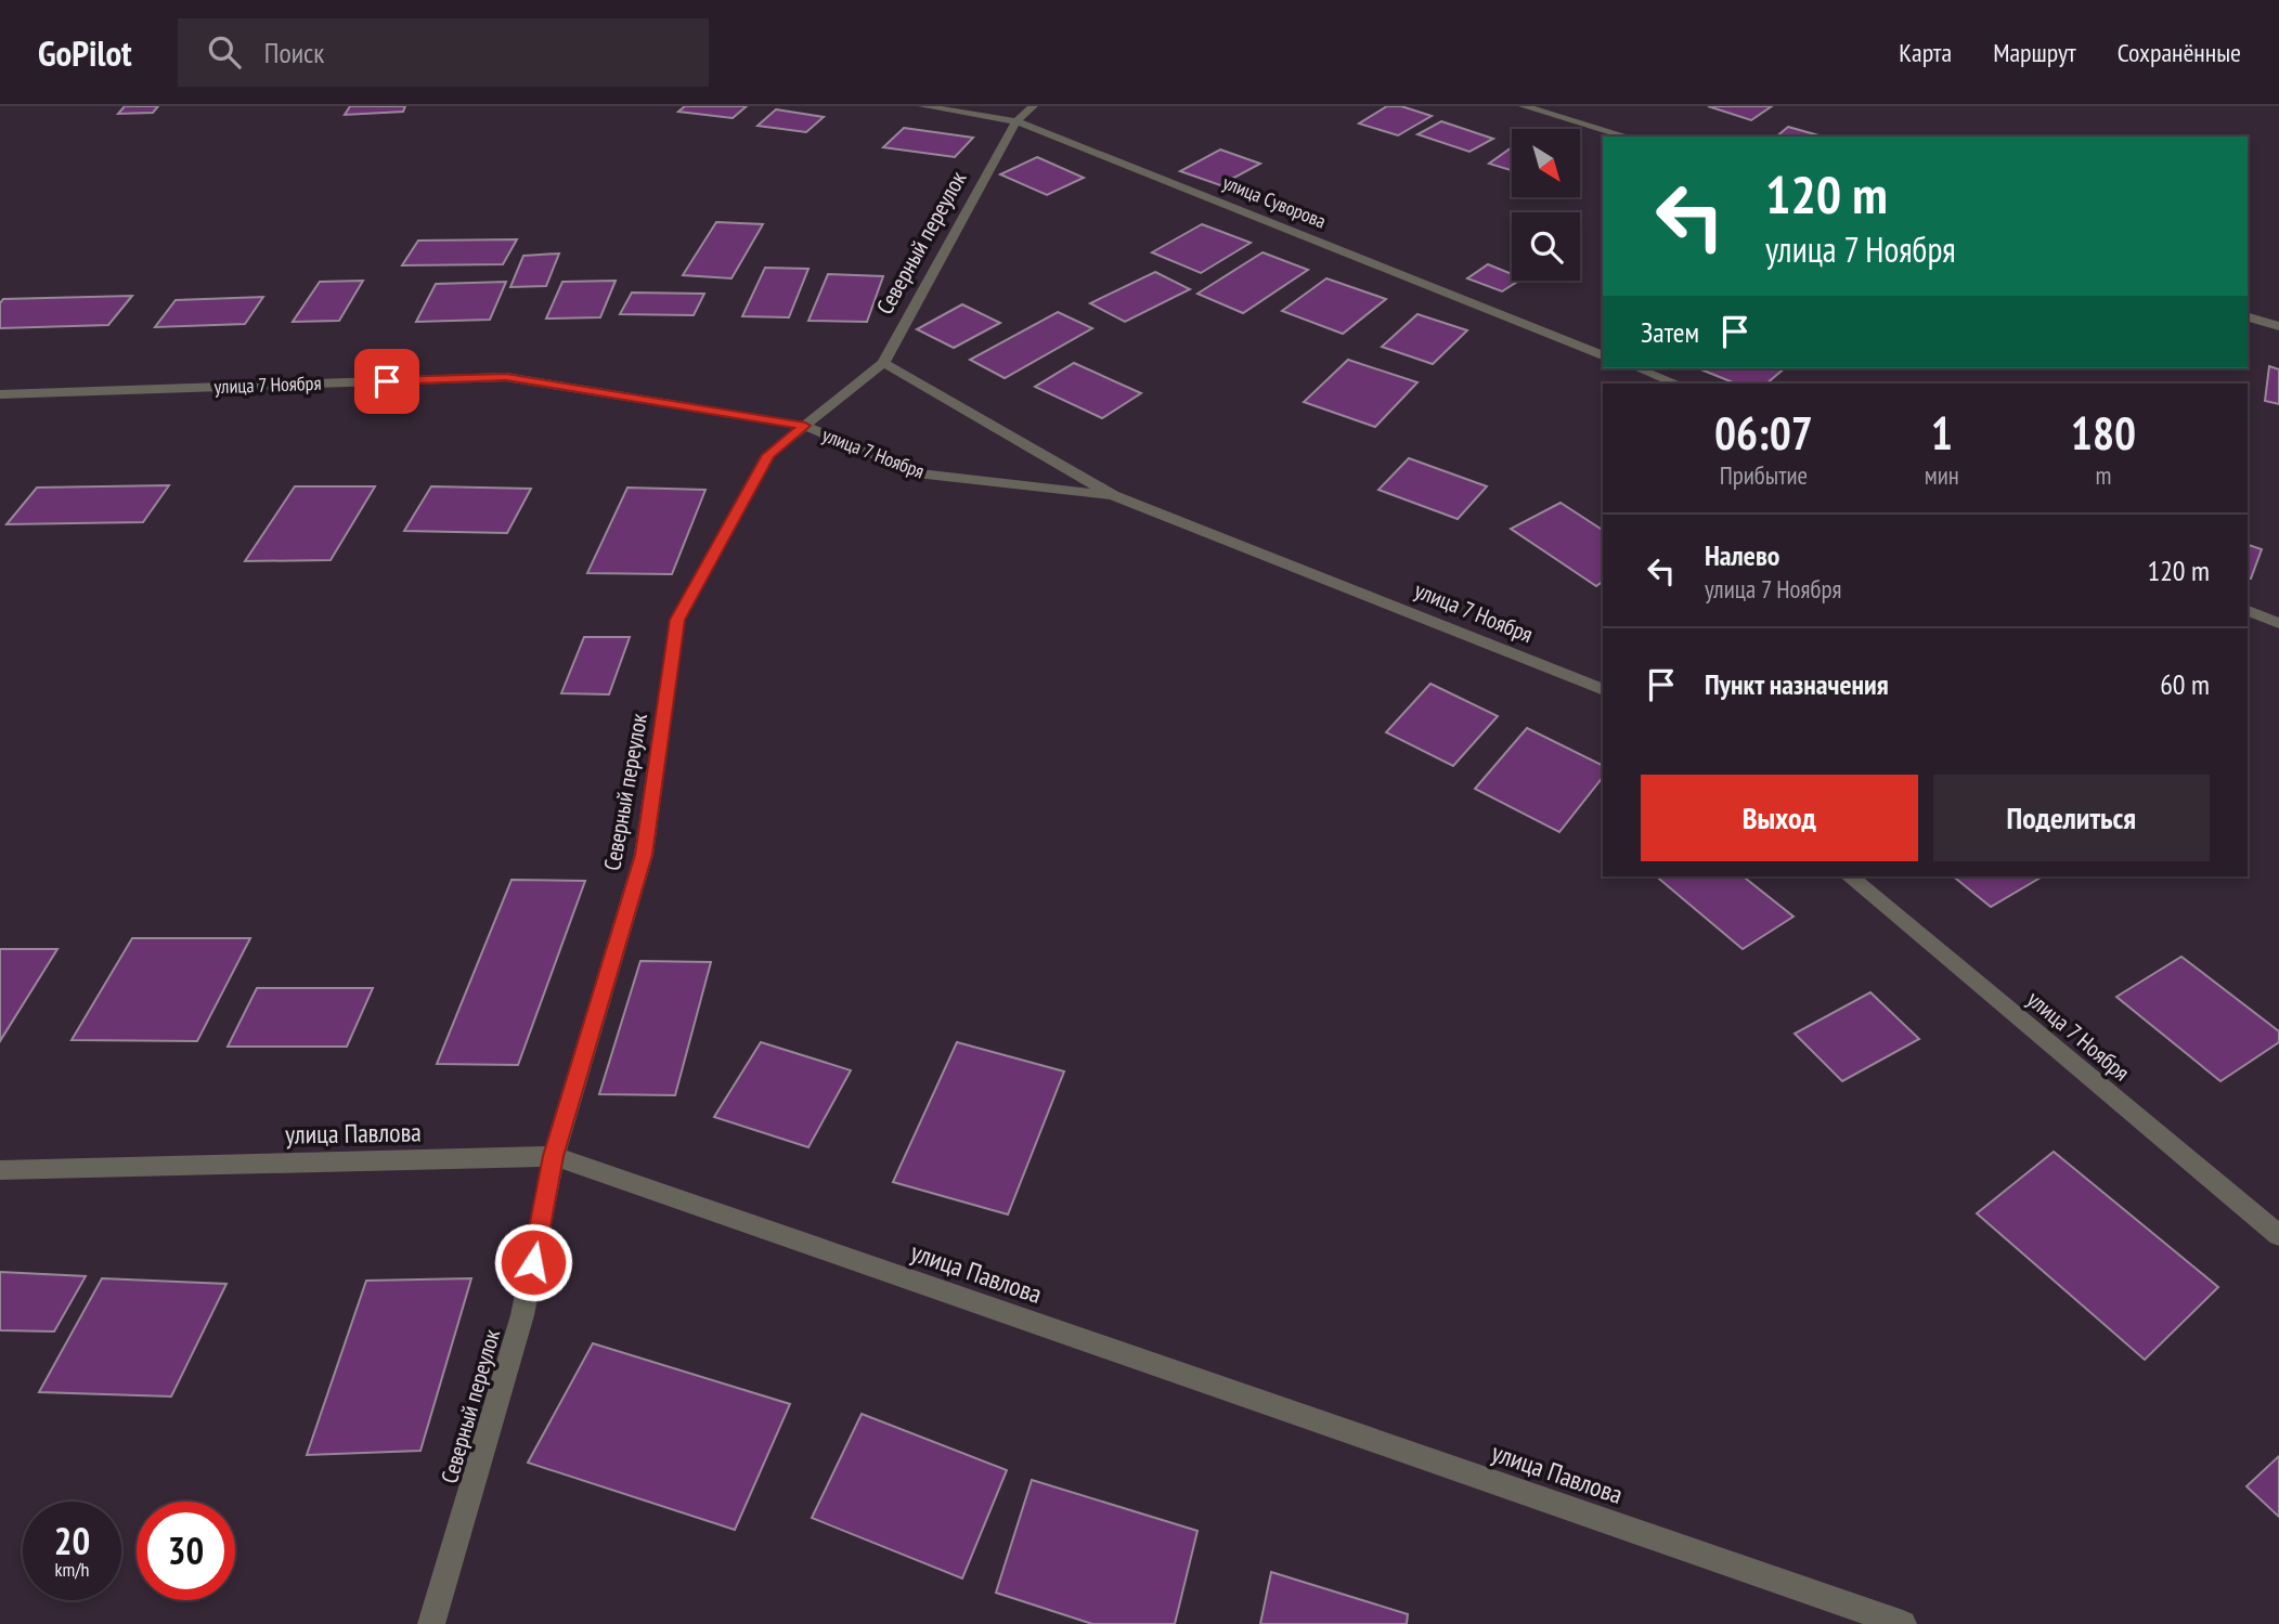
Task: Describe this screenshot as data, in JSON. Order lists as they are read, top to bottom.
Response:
{
  "streets": {
    "street": [
      "улица Суворова",
      "Северный переулок",
      "улица 7 Ноября",
      "улица Павлова"
    ]
  },
  "crossings": [
    ["улица Суворова", "Северный переулок"],
    ["Северный переулок", "улица 7 Ноября"],
    ["Северный переулок", "улица Павлова"]
  ],
  "north": "bottom right",
  "page": {
    "header": "GoPilot",
    "search": "Поиск",
    "nav": ["Карта", "Маршрут", "Сохранённые"],
    "turn": ["120 m", "улица 7 Ноября"],
    "then": "Затем",
    "eta": [
      "06:07",
      "Прибытие",
      "1",
      "мин",
      "180",
      "m"
    ],
    "list": [
      {
        "name": "Налево",
        "note": "улица 7 Ноября",
        "value": "120 m"
      },
      {
        "name": "Пункт назначения",
        "value": "60 m"
      }
    ],
    "buttons": ["Выход", "Поделиться"],
    "speed": "20 km/h",
    "limit": "30"
  }
}
